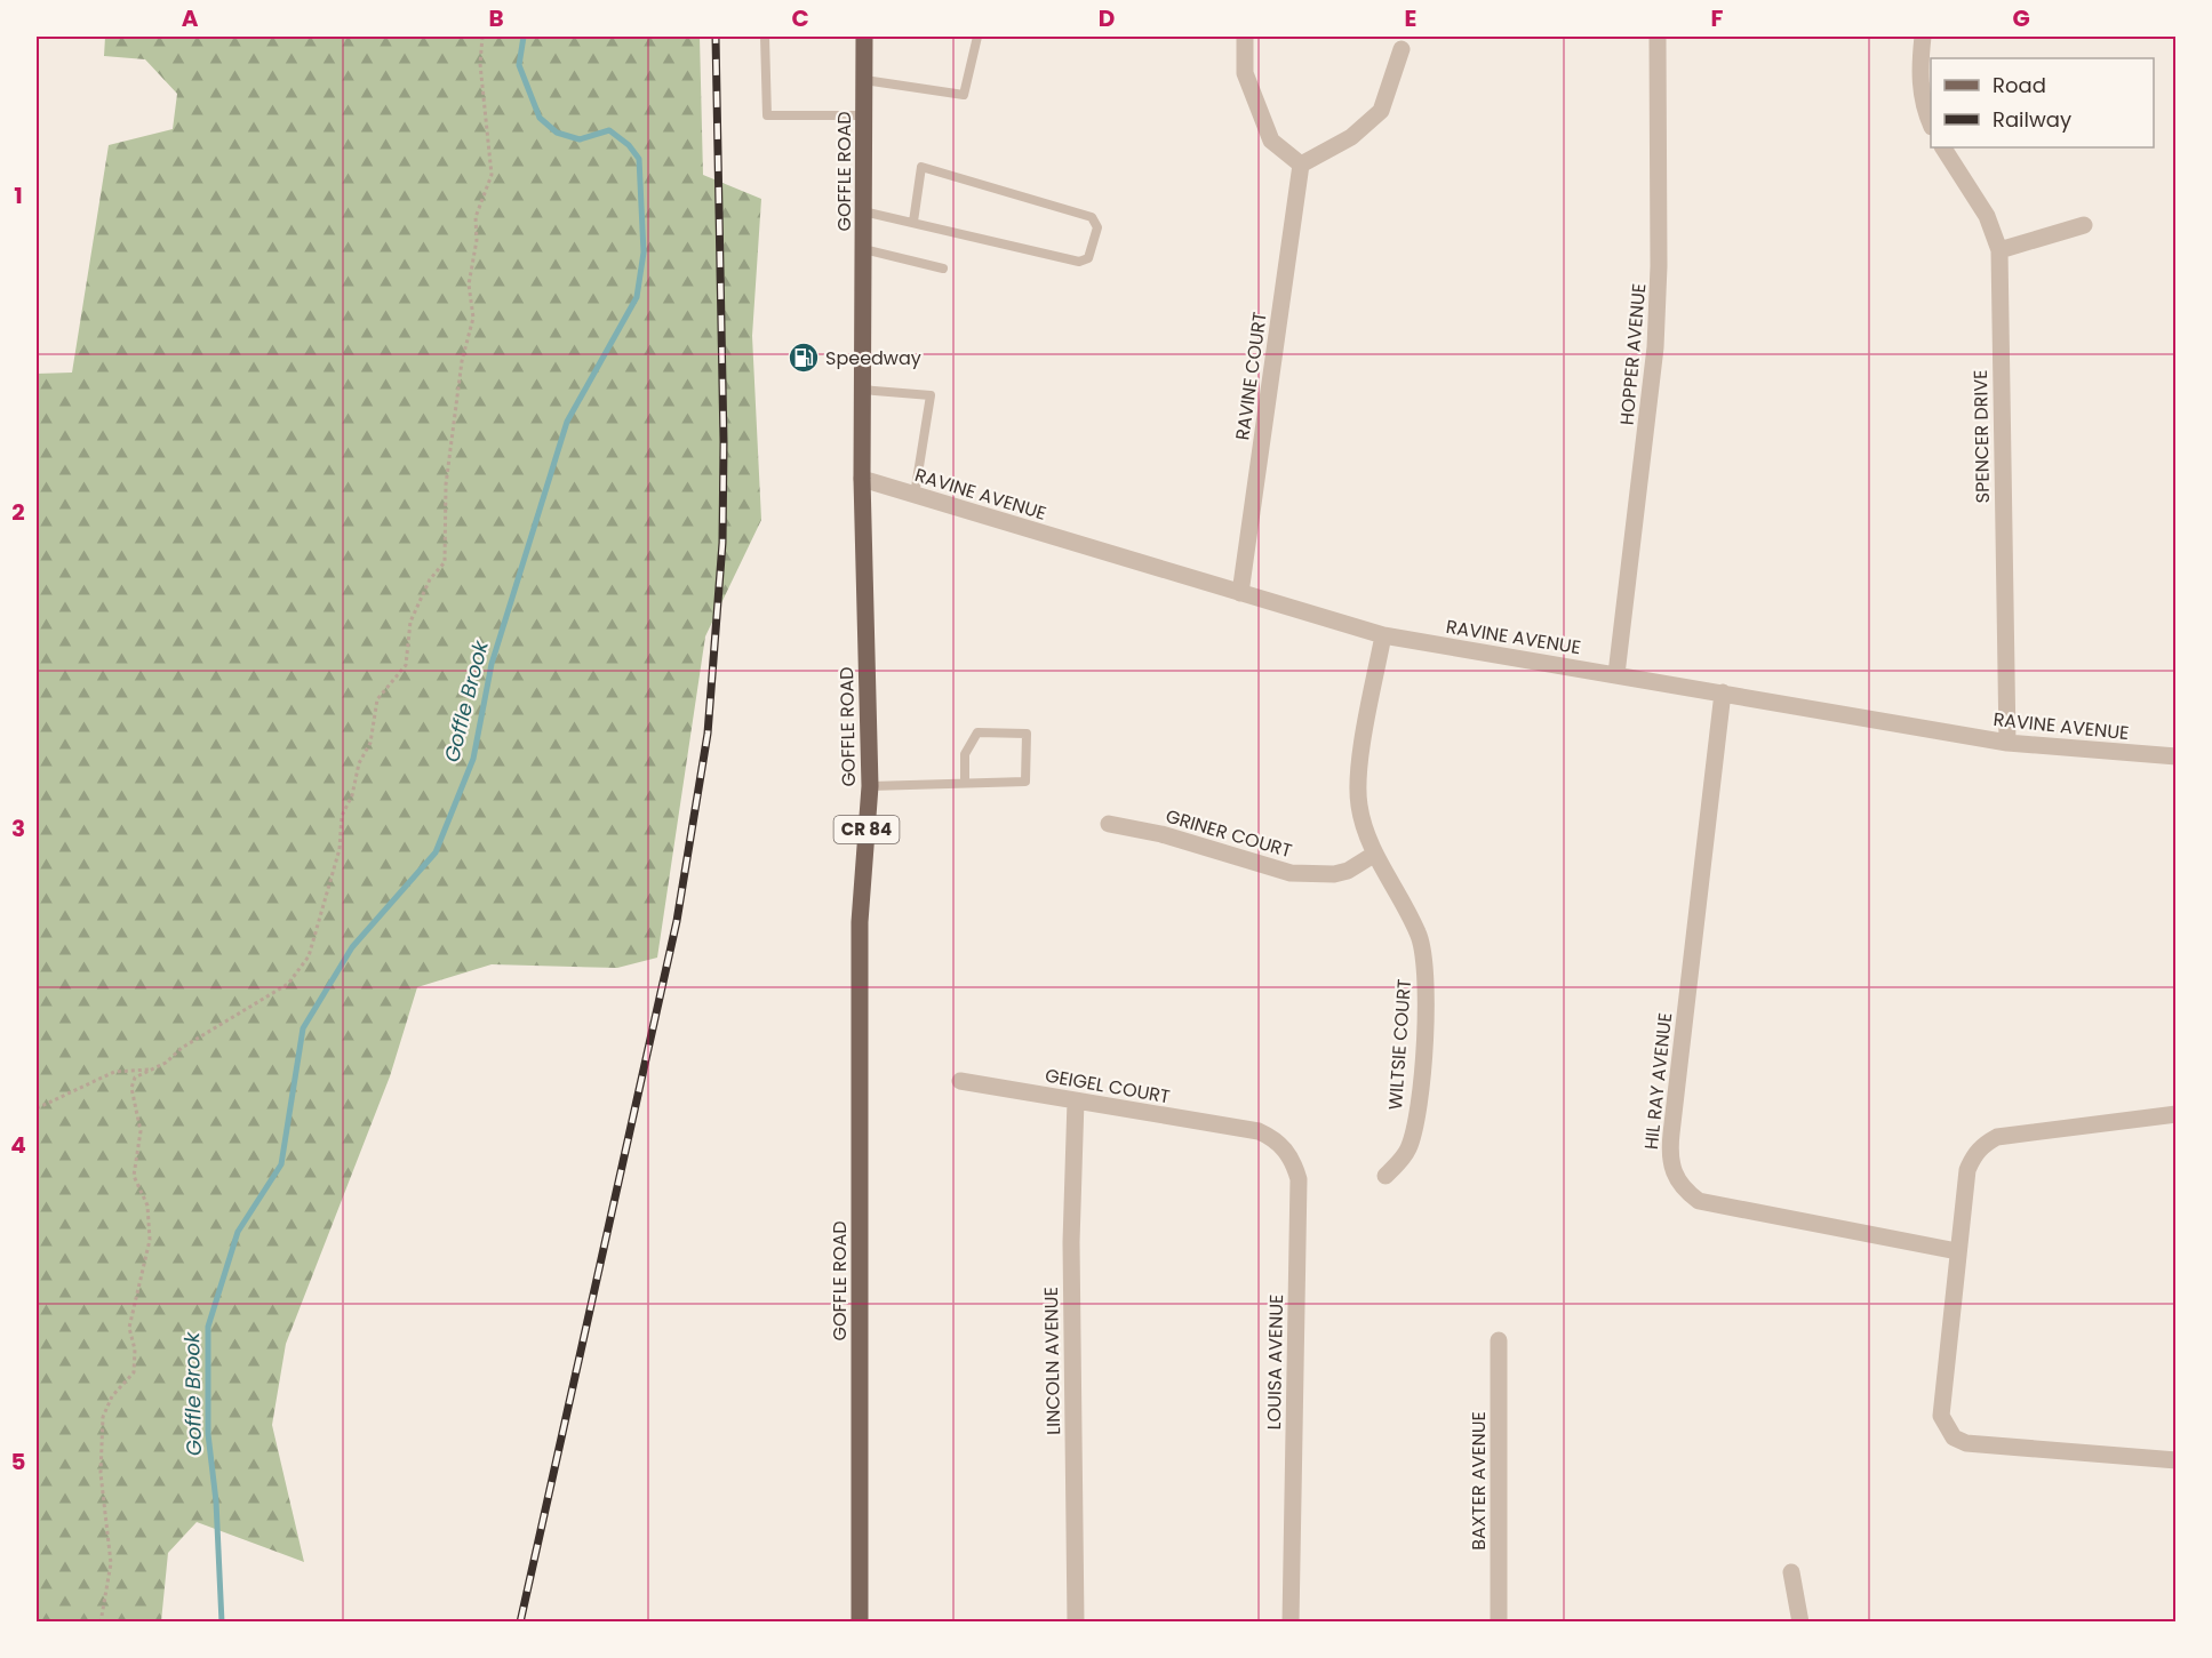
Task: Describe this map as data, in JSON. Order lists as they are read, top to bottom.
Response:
{
  "streets": {
    "main road": ["GOFFLE ROAD", "CR 84"],
    "street": [
      "HOPPER AVENUE",
      "RAVINE COURT",
      "SPENCER DRIVE",
      "RAVINE AVENUE",
      "GRINER COURT",
      "WILTSIE COURT",
      "HIL RAY AVENUE",
      "GEIGEL COURT",
      "LINCOLN AVENUE",
      "LOUISA AVENUE",
      "BAXTER AVENUE"
    ]
  },
  "crossings": [
    ["GOFFLE ROAD", "RAVINE AVENUE"],
    ["HOPPER AVENUE", "RAVINE AVENUE"],
    ["RAVINE COURT", "RAVINE AVENUE"],
    ["SPENCER DRIVE", "RAVINE AVENUE"],
    ["RAVINE AVENUE", "WILTSIE COURT"],
    ["RAVINE AVENUE", "HIL RAY AVENUE"],
    ["GRINER COURT", "WILTSIE COURT"],
    ["GEIGEL COURT", "LINCOLN AVENUE"],
    ["GEIGEL COURT", "LOUISA AVENUE"]
  ],
  "water": ["Goffle Brook"],
  "places": {
    "fuel station": ["Speedway"]
  },
  "legend": ["Road", "Railway"],
  "grid": {
    "columns": [
      "A",
      "B",
      "C",
      "D",
      "E",
      "F",
      "G"
    ],
    "rows": [
      "1",
      "2",
      "3",
      "4",
      "5"
    ]
  }
}
